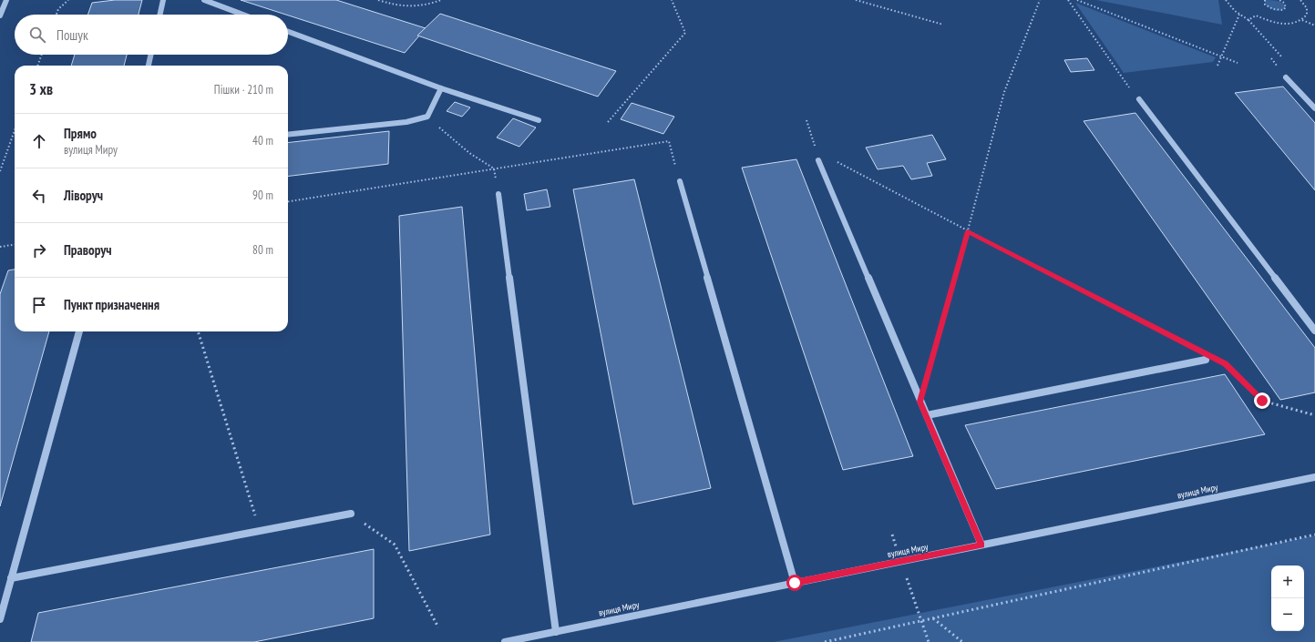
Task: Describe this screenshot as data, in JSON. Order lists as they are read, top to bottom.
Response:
{
  "streets": {
    "street": ["вулиця Миру"]
  },
  "page": {
    "search": "Пошук",
    "heading": ["3 хв", "Пішки · 210 m"],
    "list": [
      ["Прямо", "вулиця Миру", "40 m"],
      ["Ліворуч", "90 m"],
      ["Праворуч", "80 m"],
      "Пункт призначення"
    ],
    "map_buttons": ["+", "−"]
  }
}
